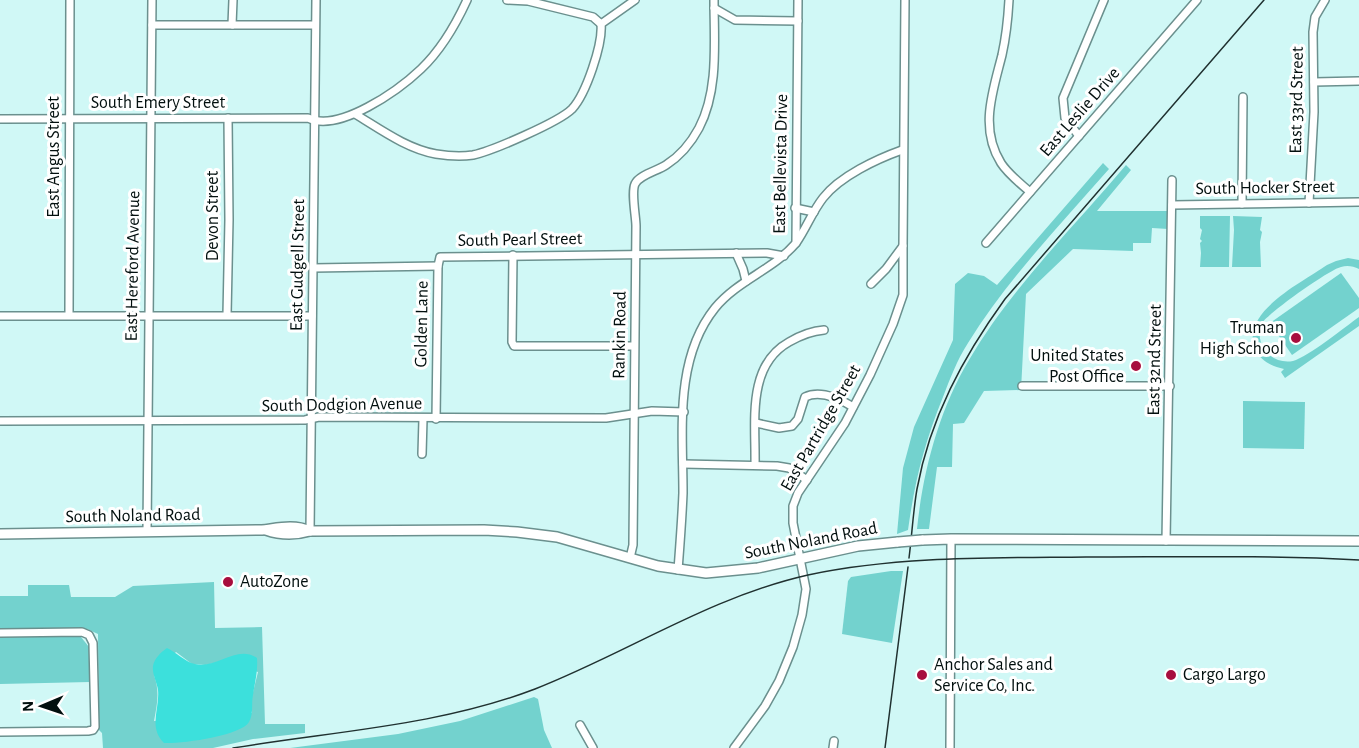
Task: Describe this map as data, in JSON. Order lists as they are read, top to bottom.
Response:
{
  "streets": {
    "main road": ["South Noland Road"],
    "street": [
      "East 33rd Street",
      "South Emery Street",
      "East Leslie Drive",
      "East Angus Street",
      "East Bellevista Drive",
      "South Hocker Street",
      "Devon Street",
      "South Pearl Street",
      "East Gudgell Street",
      "East Hereford Avenue",
      "Golden Lane",
      "Rankin Road",
      "East 32nd Street",
      "South Dodgion Avenue",
      "East Partridge Street"
    ]
  },
  "crossings": [
    ["East 33rd Street", "South Hocker Street"],
    ["South Emery Street", "East Angus Street"],
    ["South Emery Street", "Devon Street"],
    ["South Emery Street", "East Gudgell Street"],
    ["South Emery Street", "East Hereford Avenue"],
    ["East Bellevista Drive", "South Pearl Street"],
    ["East Bellevista Drive", "South Dodgion Avenue"],
    ["East Bellevista Drive", "South Noland Road"],
    ["South Hocker Street", "East 32nd Street"],
    ["South Pearl Street", "East Gudgell Street"],
    ["South Pearl Street", "Golden Lane"],
    ["South Pearl Street", "Rankin Road"],
    ["East Gudgell Street", "South Dodgion Avenue"],
    ["East Gudgell Street", "South Noland Road"],
    ["East Hereford Avenue", "South Dodgion Avenue"],
    ["East Hereford Avenue", "South Noland Road"],
    ["Golden Lane", "South Dodgion Avenue"],
    ["Rankin Road", "South Dodgion Avenue"],
    ["Rankin Road", "South Noland Road"],
    ["East 32nd Street", "South Noland Road"],
    ["East Partridge Street", "South Noland Road"]
  ],
  "places": [
    "Truman High School",
    "United States Post Office",
    "AutoZone",
    "Anchor Sales and Service Co, Inc.",
    "Cargo Largo"
  ],
  "north": "left"
}
